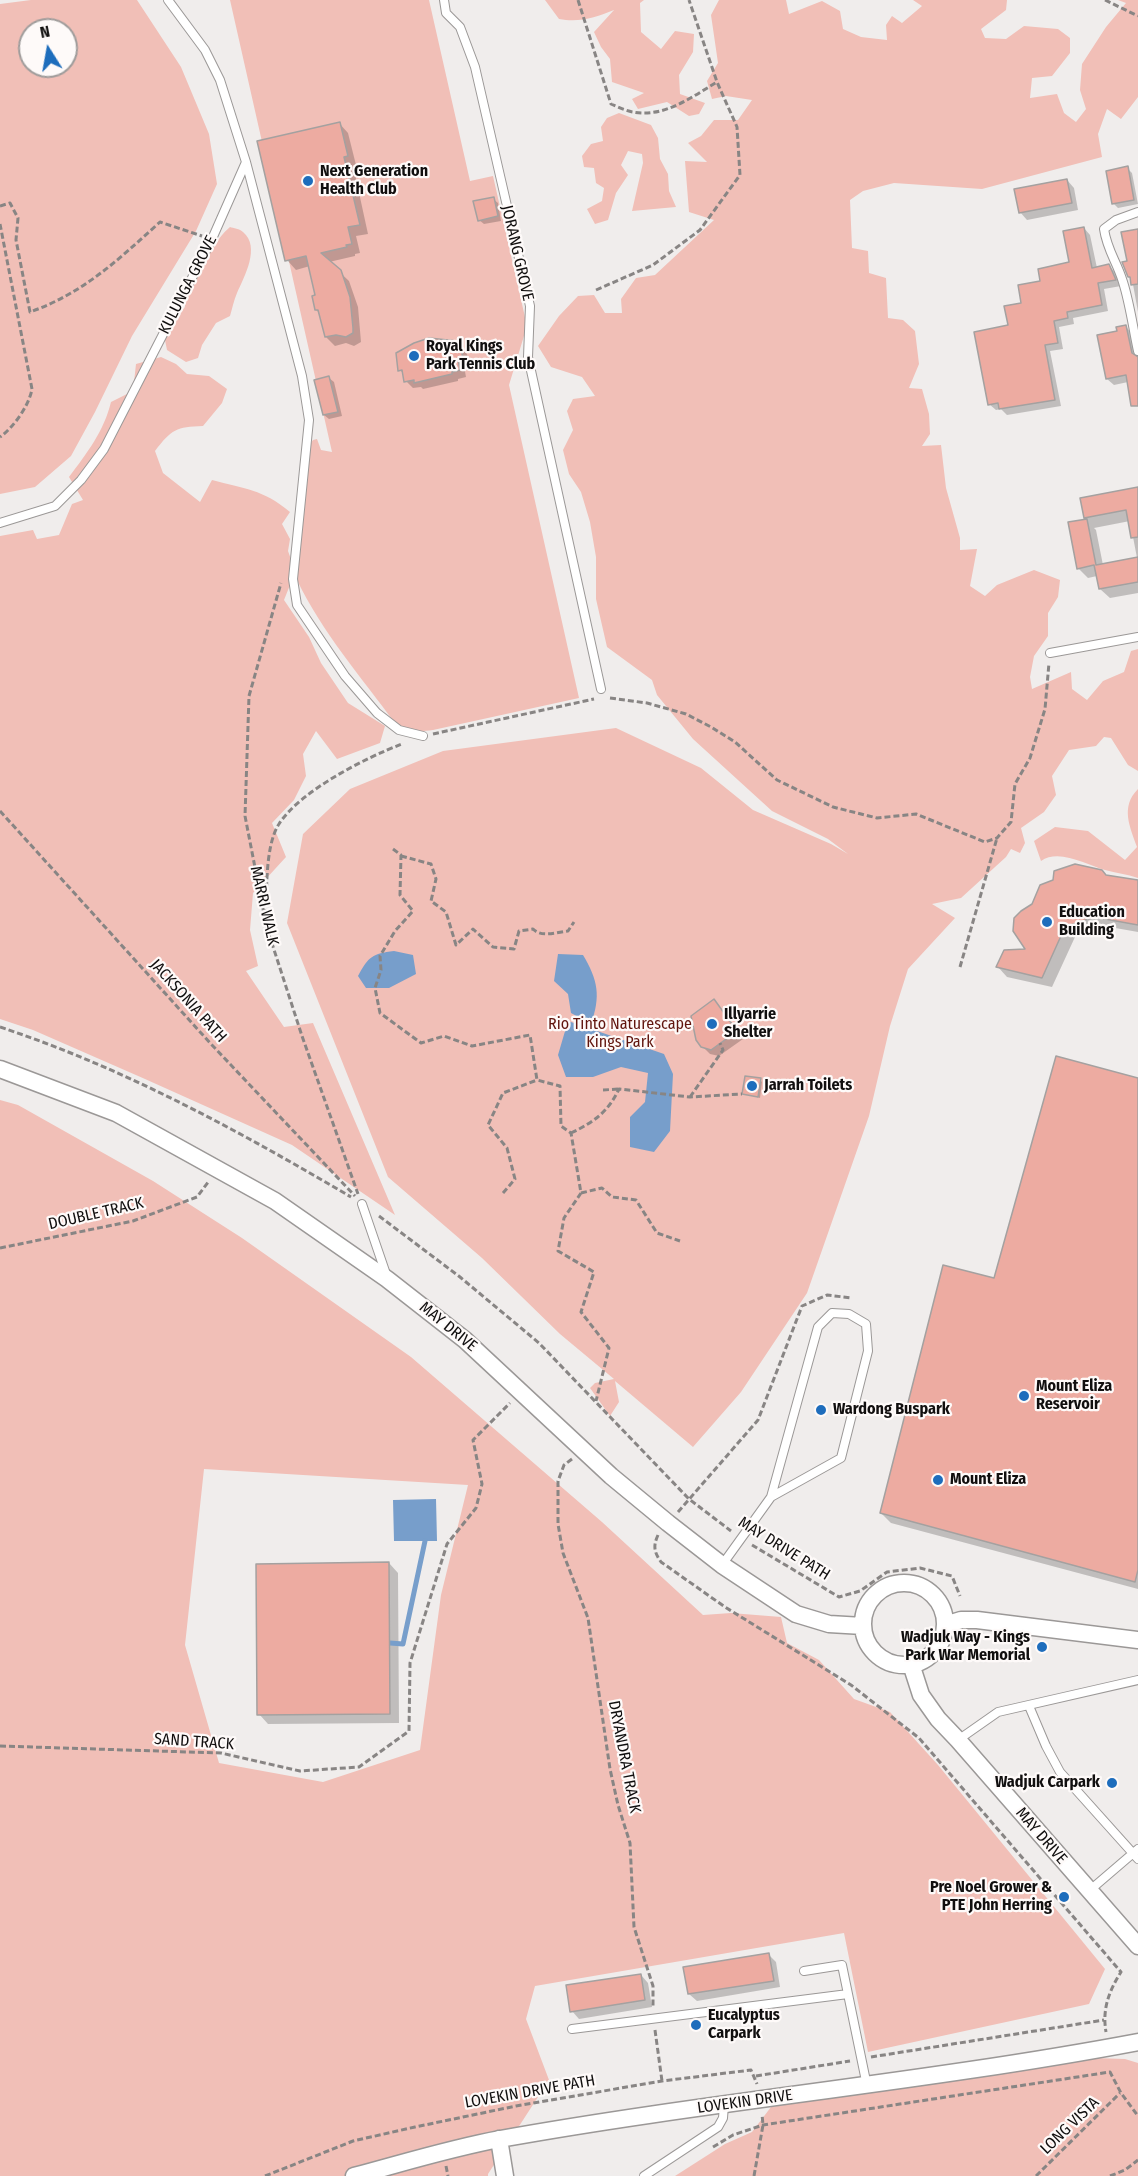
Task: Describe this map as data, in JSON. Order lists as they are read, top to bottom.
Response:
{
  "streets": {
    "street": ["MAY DRIVE", "LOVEKIN DRIVE"],
    "lane": ["JORANG GROVE", "KULUNGA GROVE"],
    "path": [
      "MARRI WALK",
      "JACKSONIA PATH",
      "DOUBLE TRACK",
      "MAY DRIVE PATH",
      "SAND TRACK",
      "DRYANDRA TRACK",
      "LOVEKIN DRIVE PATH",
      "LONG VISTA"
    ]
  },
  "crossings": [
    ["MARRI WALK", "JACKSONIA PATH"],
    ["DOUBLE TRACK", "MAY DRIVE"],
    ["MAY DRIVE", "SAND TRACK"],
    ["MAY DRIVE", "DRYANDRA TRACK"],
    ["DRYANDRA TRACK", "LOVEKIN DRIVE PATH"]
  ],
  "parks": ["Rio Tinto Naturescape Kings Park"],
  "places": [
    "Next Generation Health Club",
    "Royal Kings Park Tennis Club",
    "Education Building",
    "Illyarrie Shelter",
    "Jarrah Toilets",
    "Mount Eliza Reservoir",
    "Wardong Buspark",
    "Mount Eliza",
    "Wadjuk Way - Kings Park War Memorial",
    "Wadjuk Carpark",
    "Pre Noel Grower & PTE John Herring",
    "Eucalyptus Carpark"
  ],
  "north": "top"
}
